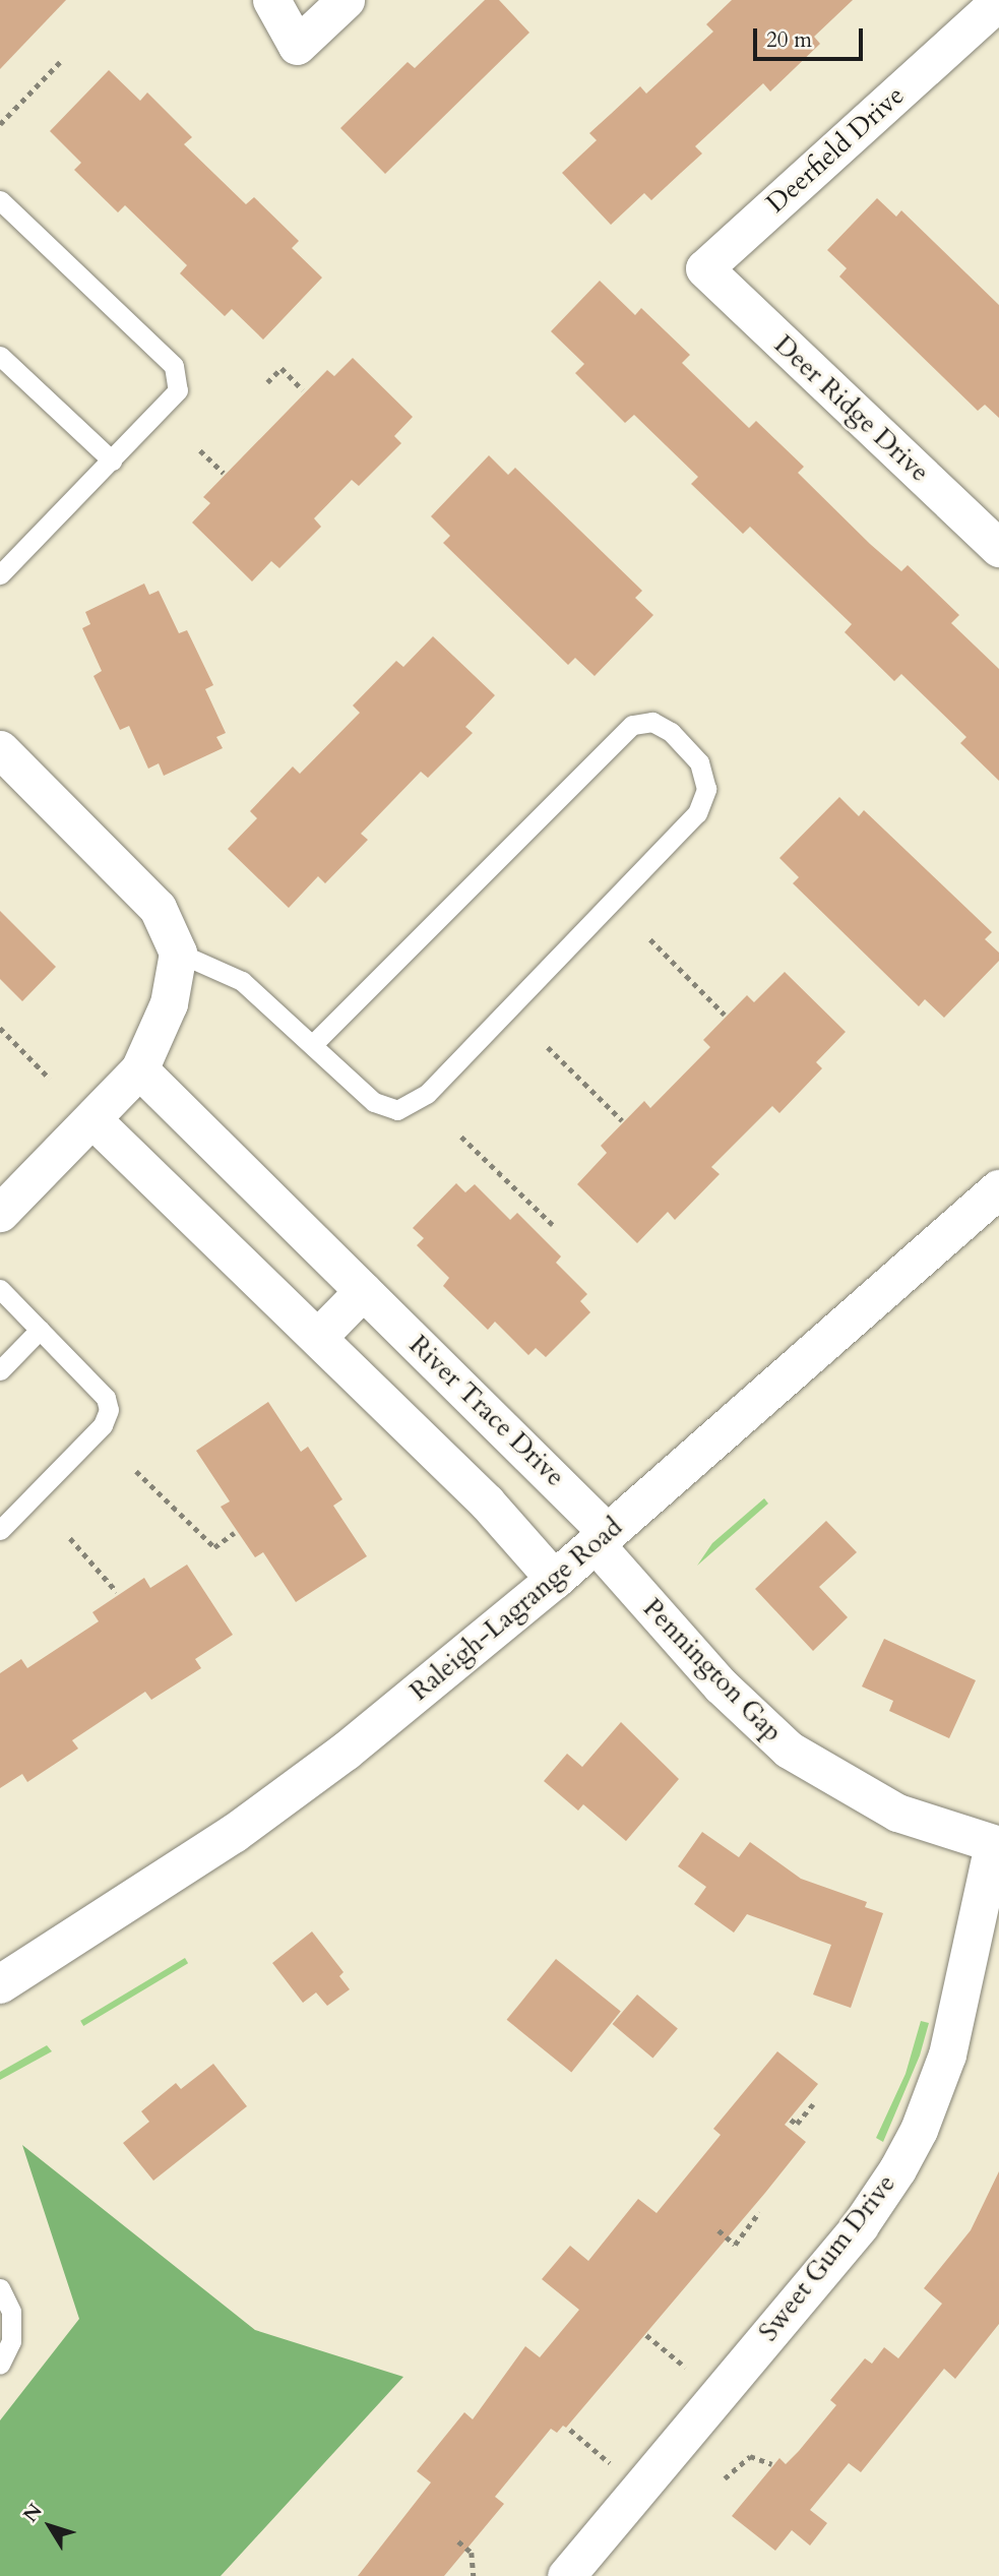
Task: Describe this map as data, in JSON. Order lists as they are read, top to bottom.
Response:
{
  "streets": {
    "main road": ["Raleigh-Lagrange Road"],
    "street": [
      "Deerfield Drive",
      "Deer Ridge Drive",
      "River Trace Drive",
      "Pennington Gap",
      "Sweet Gum Drive"
    ]
  },
  "crossings": [
    ["Deerfield Drive", "Deer Ridge Drive"],
    ["River Trace Drive", "Raleigh-Lagrange Road"],
    ["River Trace Drive", "Pennington Gap"],
    ["Raleigh-Lagrange Road", "Pennington Gap"],
    ["Pennington Gap", "Sweet Gum Drive"]
  ],
  "scale_bar": "20 m",
  "north": "top left"
}
